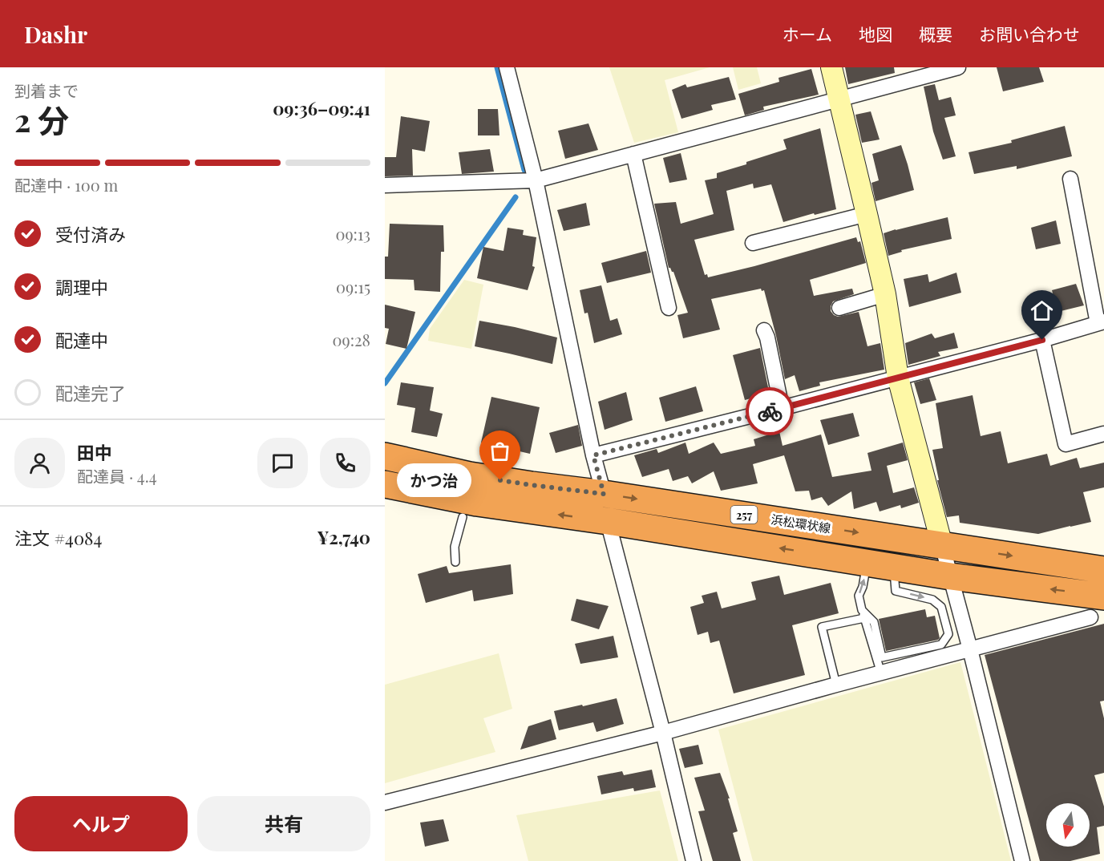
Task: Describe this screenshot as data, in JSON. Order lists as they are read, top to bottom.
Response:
{
  "streets": {
    "highway": ["257", "浜松環状線"]
  },
  "places": ["かつ治"],
  "north": "bottom",
  "page": {
    "header": "Dashr",
    "nav": [
      "ホーム",
      "地図",
      "概要",
      "お問い合わせ"
    ],
    "heading": ["2 分", "到着まで", "09:36–09:41"],
    "panel": [
      "田中",
      "配達員 · 4.4",
      "注文 #4084",
      "¥2,740"
    ],
    "bar": "配達中 · 100 m",
    "list": [
      ["受付済み", "09:13"],
      ["調理中", "09:15"],
      ["配達中", "09:28"],
      "配達完了"
    ],
    "bubble": "かつ治",
    "buttons": ["ヘルプ", "共有"]
  }
}
